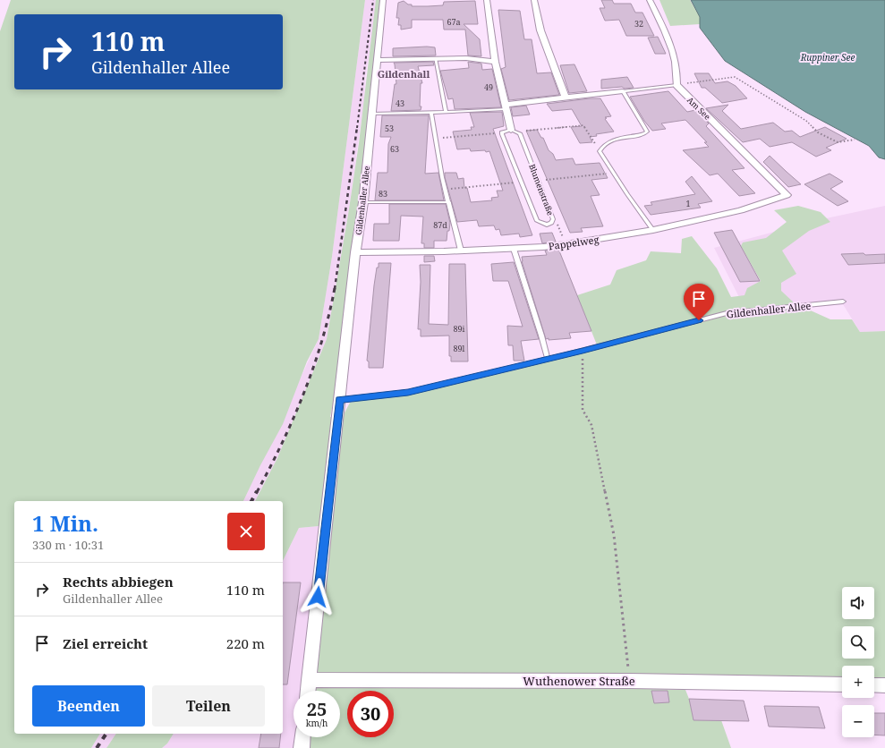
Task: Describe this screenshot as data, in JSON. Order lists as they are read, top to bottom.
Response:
{
  "streets": {
    "street": [
      "Am See",
      "Blumenstraße",
      "Gildenhaller Allee",
      "Pappelweg",
      "Wuthenower Straße"
    ]
  },
  "crossings": [
    ["Am See", "Pappelweg"],
    ["Gildenhaller Allee", "Pappelweg"],
    ["Gildenhaller Allee", "Wuthenower Straße"]
  ],
  "districts": ["Gildenhall"],
  "water": ["Ruppiner See"],
  "house_numbers": [
    "67a",
    "32",
    "49",
    "43",
    "53",
    "63",
    "83",
    "1",
    "87d",
    "89i",
    "89l"
  ],
  "page": {
    "turn": ["110 m", "Gildenhaller Allee"],
    "heading": ["1 Min.", "330 m · 10:31"],
    "list": [
      {
        "name": "Rechts abbiegen",
        "note": "Gildenhaller Allee",
        "value": "110 m"
      },
      {
        "name": "Ziel erreicht",
        "value": "220 m"
      }
    ],
    "map_buttons": ["+", "−"],
    "buttons": ["Beenden", "Teilen"],
    "speed": "25 km/h",
    "limit": "30"
  }
}
